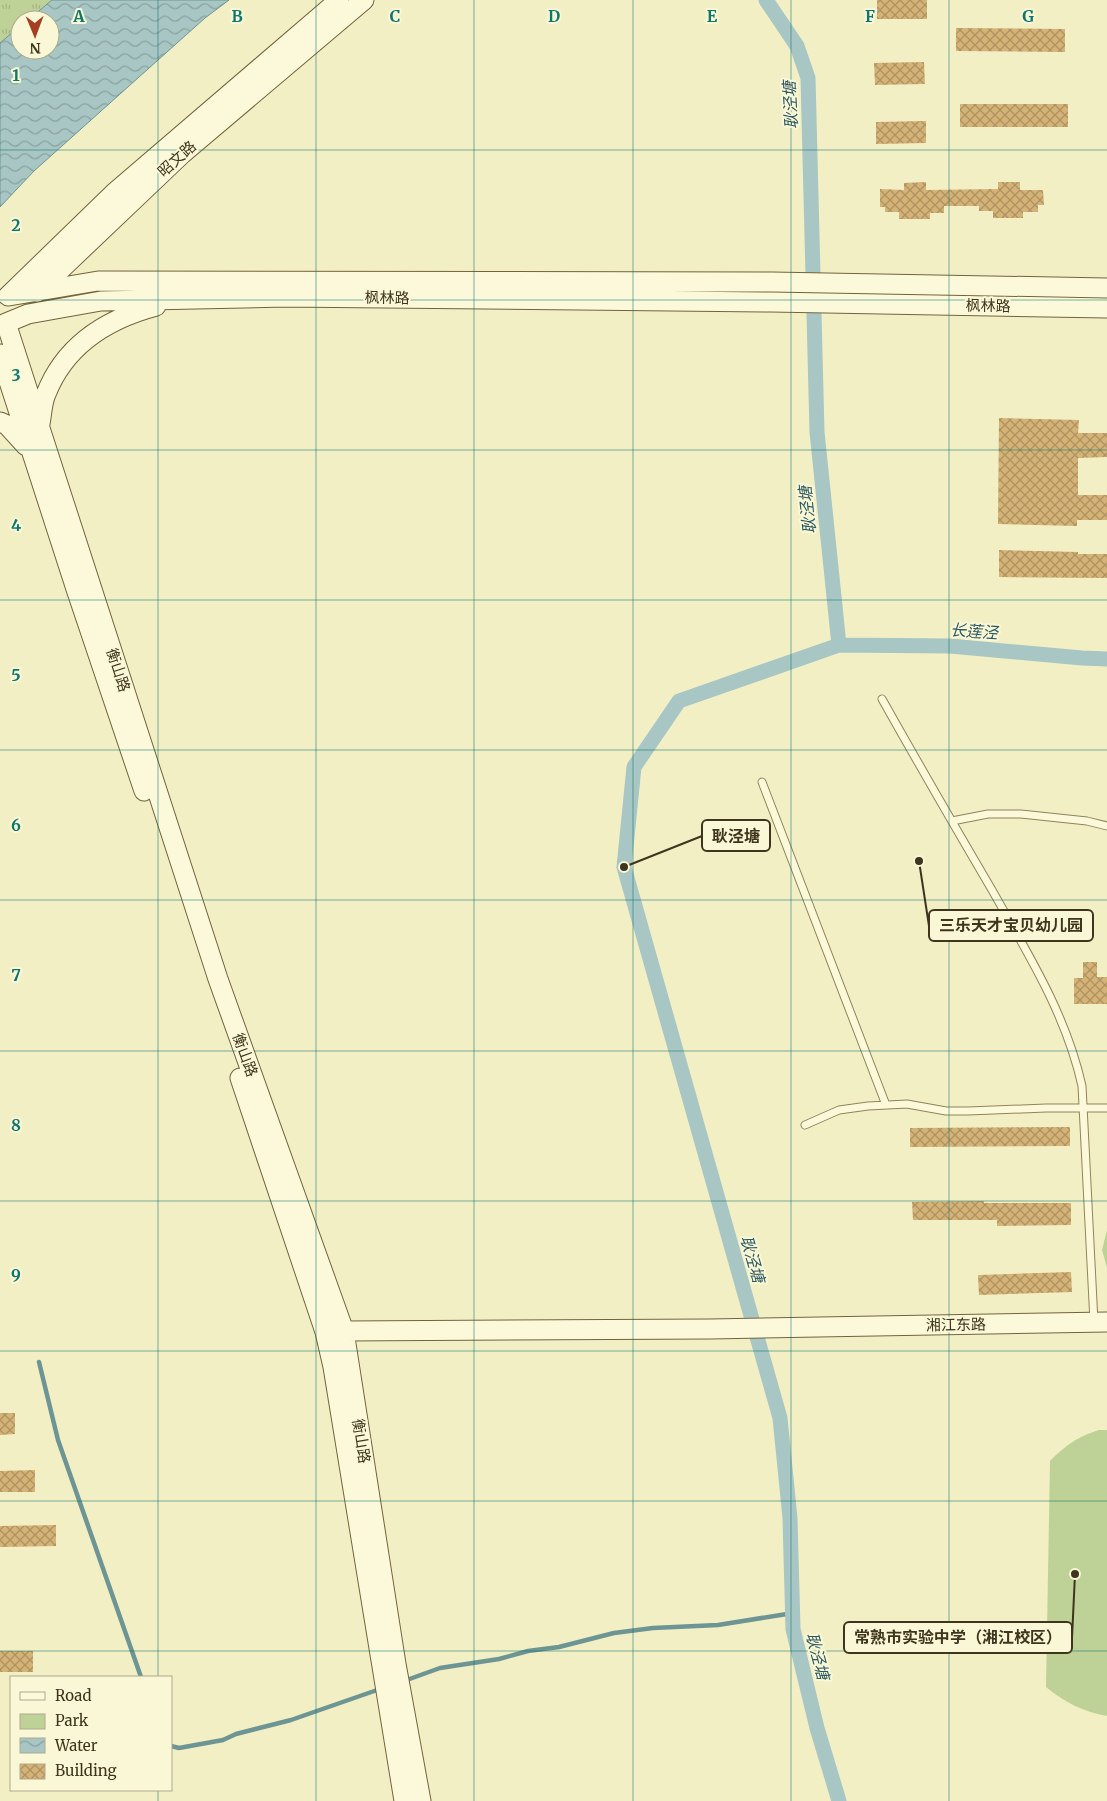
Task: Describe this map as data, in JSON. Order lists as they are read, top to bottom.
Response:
{
  "streets": {
    "street": [
      "昭文路",
      "枫林路",
      "衡山路",
      "湘江东路"
    ]
  },
  "crossings": [
    ["昭文路", "枫林路"],
    ["昭文路", "衡山路"],
    ["枫林路", "衡山路"],
    ["衡山路", "湘江东路"]
  ],
  "water": ["耿泾塘", "长莲泾"],
  "places": ["三乐天才宝贝幼儿园", "耿泾塘", "常熟市实验中学（湘江校区）"],
  "legend": [
    "Road",
    "Park",
    "Water",
    "Building"
  ],
  "north": "bottom",
  "grid": {
    "columns": [
      "A",
      "B",
      "C",
      "D",
      "E",
      "F",
      "G"
    ],
    "rows": [
      "1",
      "2",
      "3",
      "4",
      "5",
      "6",
      "7",
      "8",
      "9"
    ]
  }
}
